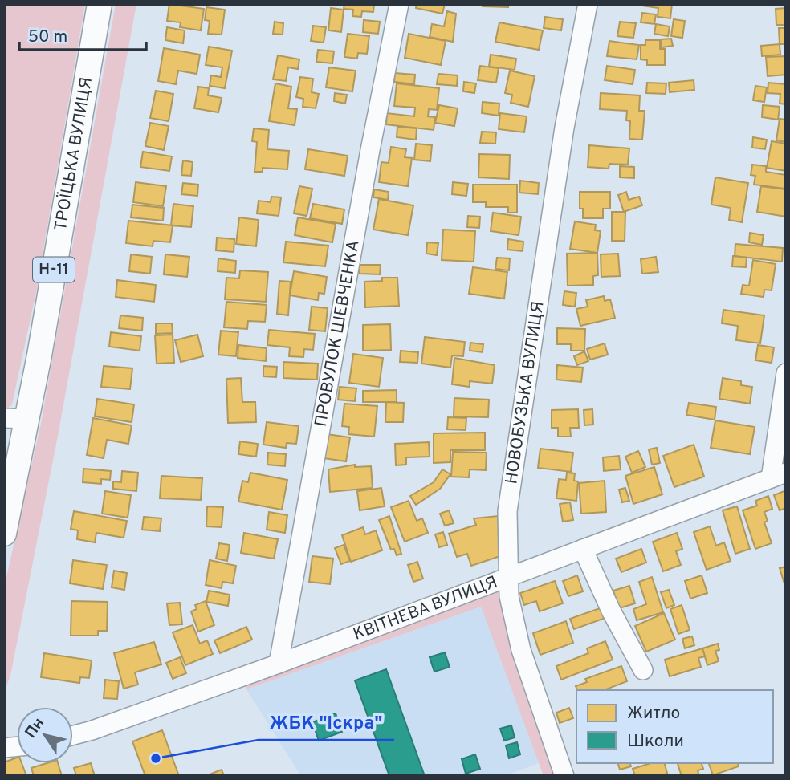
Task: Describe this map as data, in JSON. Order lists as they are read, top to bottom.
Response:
{
  "streets": {
    "main road": ["ТРОЇЦЬКА ВУЛИЦЯ", "Н-11"],
    "street": ["ПРОВУЛОК ШЕВЧЕНКА", "НОВОБУЗЬКА ВУЛИЦЯ", "КВІТНЕВА ВУЛИЦЯ"]
  },
  "crossings": [
    ["ПРОВУЛОК ШЕВЧЕНКА", "КВІТНЕВА ВУЛИЦЯ"],
    ["НОВОБУЗЬКА ВУЛИЦЯ", "КВІТНЕВА ВУЛИЦЯ"]
  ],
  "places": ["ЖБК \"Іскра\""],
  "legend": ["Житло", "Школи"],
  "scale_bar": "50 m",
  "north": "top left"
}
